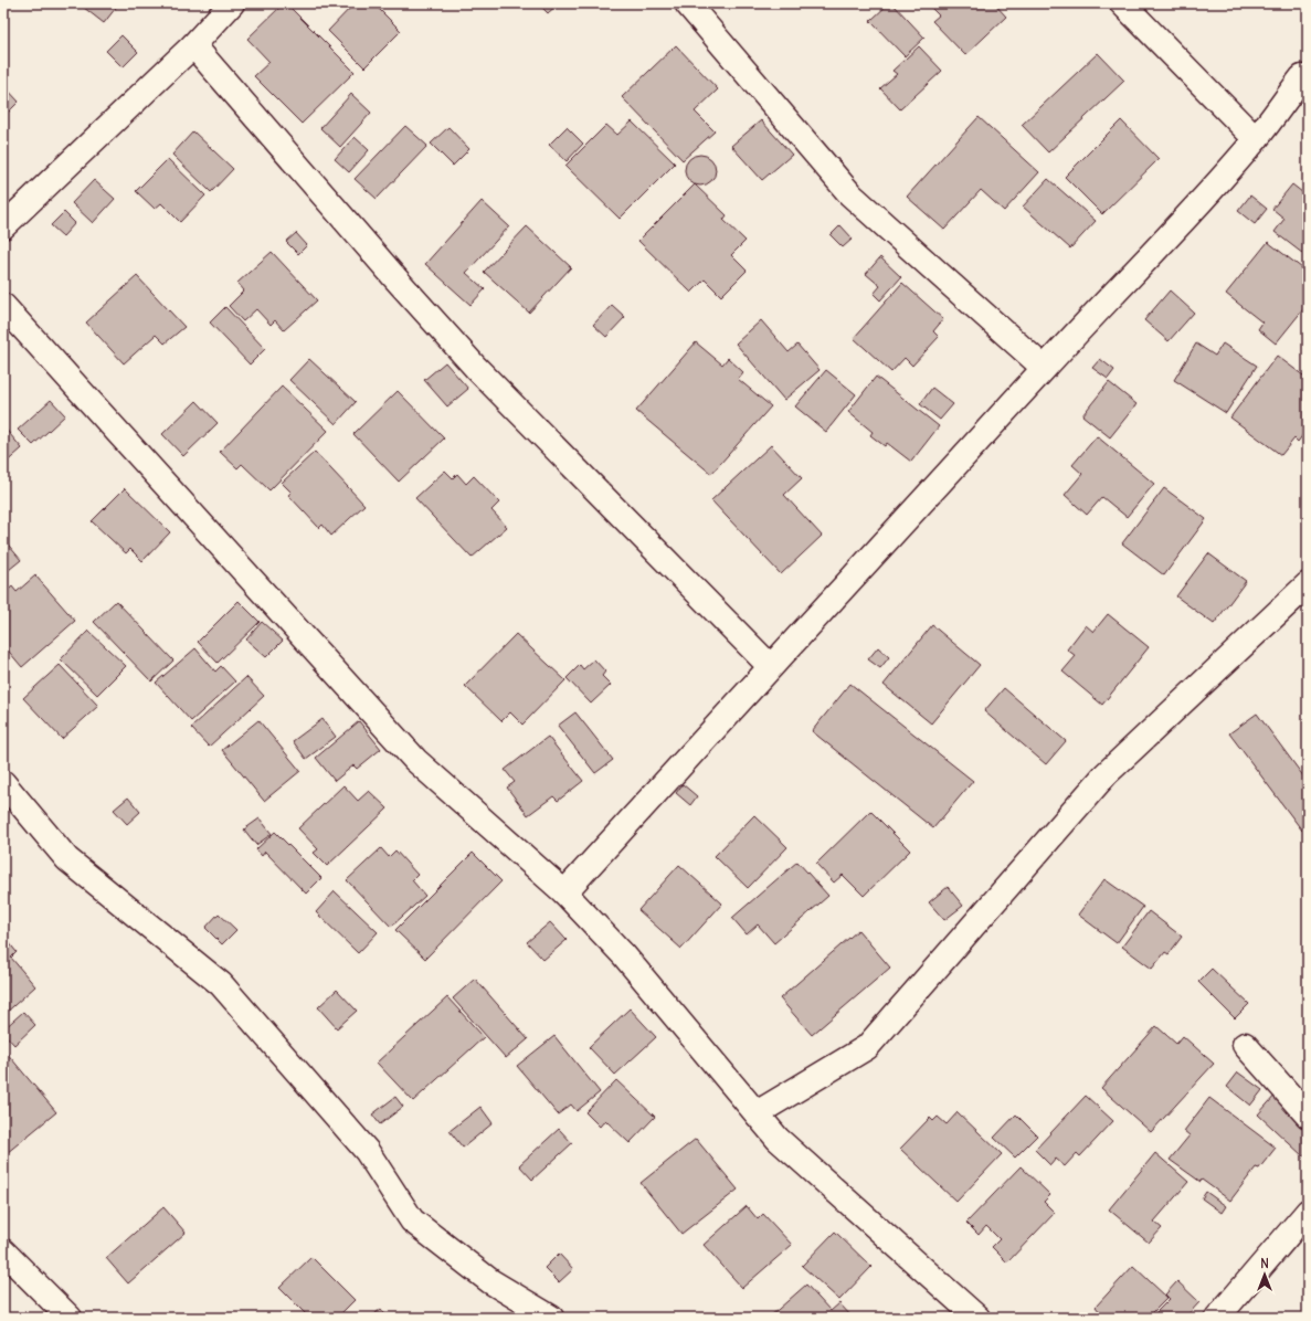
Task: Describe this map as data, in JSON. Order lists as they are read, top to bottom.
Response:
{
  "north": "top"
}
